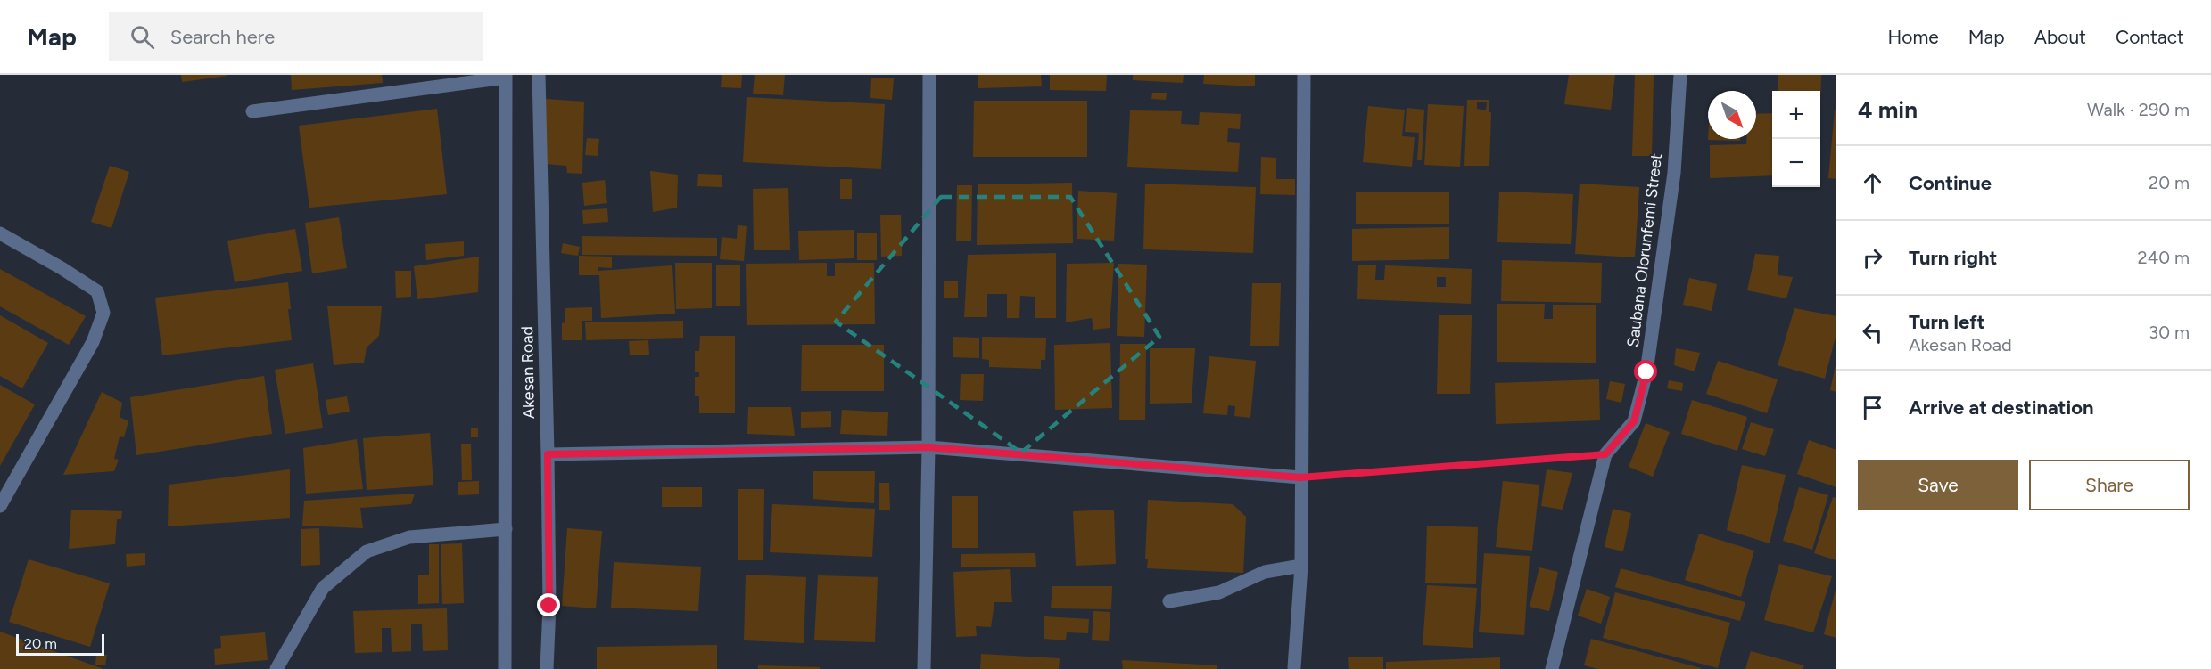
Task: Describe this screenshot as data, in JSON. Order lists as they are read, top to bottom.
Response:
{
  "streets": {
    "street": ["Saubana Olorunfemi Street", "Akesan Road"]
  },
  "scale_bar": "20 m",
  "north": "bottom right",
  "page": {
    "header": "Map",
    "search": "Search here",
    "nav": [
      "Home",
      "Map",
      "About",
      "Contact"
    ],
    "heading": ["4 min", "Walk · 290 m"],
    "map_buttons": ["+", "−"],
    "list": [
      ["Continue", "20 m"],
      ["Turn right", "240 m"],
      ["Turn left", "Akesan Road", "30 m"],
      "Arrive at destination"
    ],
    "buttons": ["Save", "Share"],
    "scale": "20 m"
  }
}
